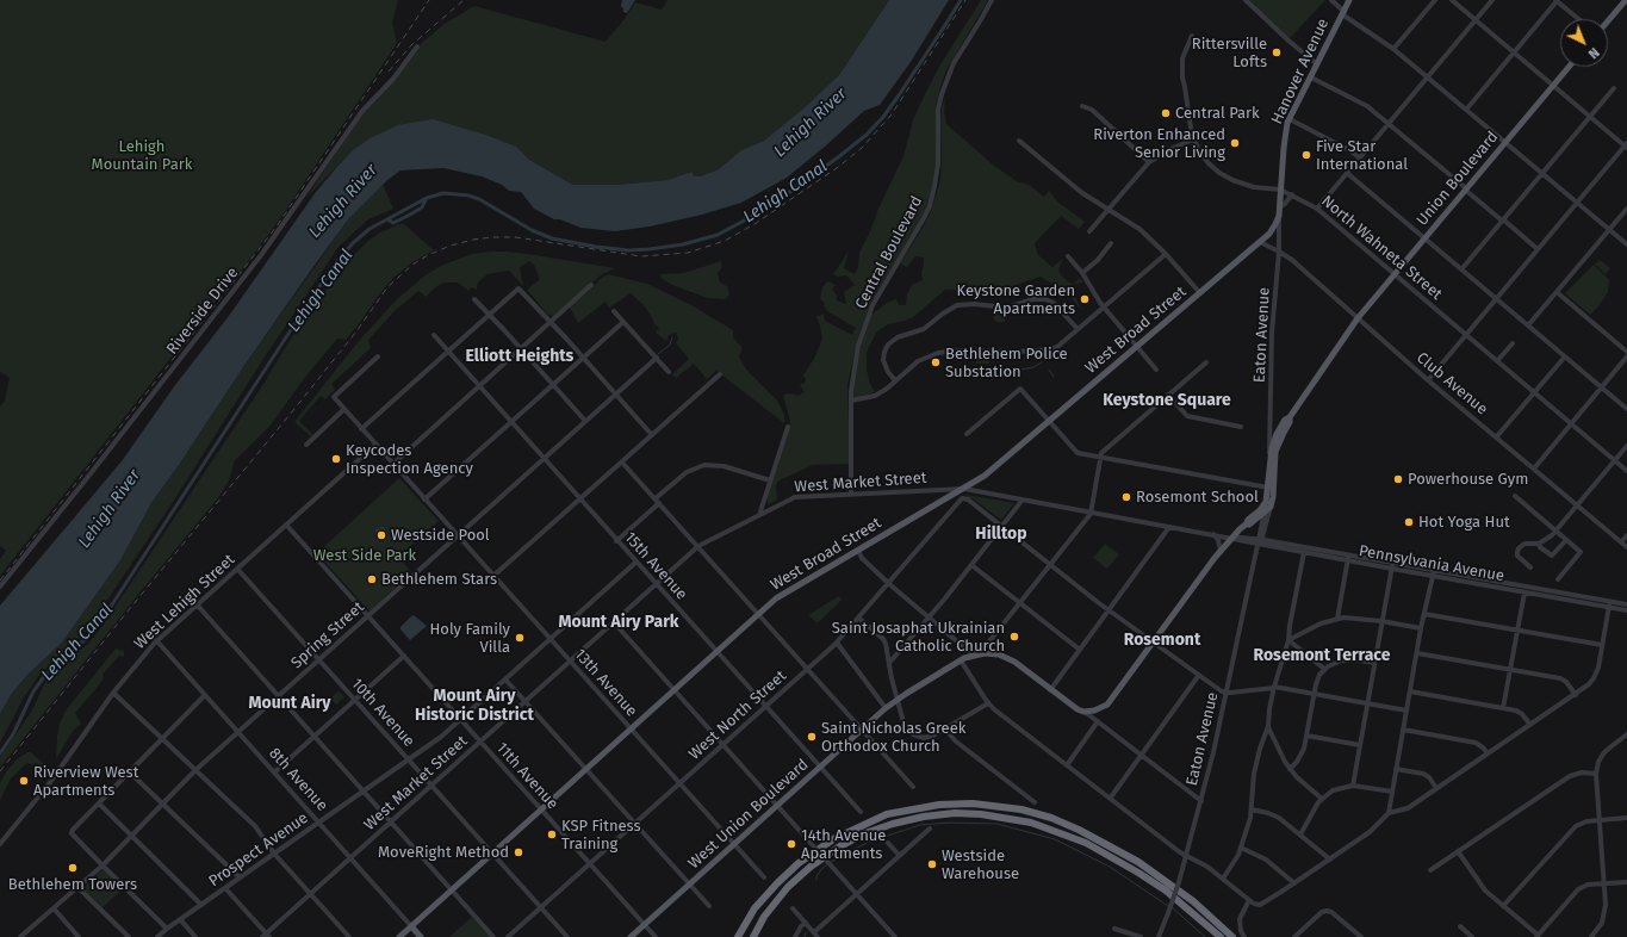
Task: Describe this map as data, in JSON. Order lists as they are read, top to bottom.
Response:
{
  "streets": {
    "main road": [
      "Hanover Avenue",
      "Union Boulevard",
      "West Broad Street",
      "8th Avenue",
      "West Union Boulevard"
    ],
    "street": [
      "North Wahneta Street",
      "Central Boulevard",
      "Riverside Drive",
      "Eaton Avenue",
      "Club Avenue",
      "West Market Street",
      "Pennsylvania Avenue",
      "15th Avenue",
      "West Lehigh Street",
      "Spring Street",
      "13th Avenue",
      "10th Avenue",
      "West North Street",
      "11th Avenue",
      "Prospect Avenue"
    ]
  },
  "crossings": [
    ["Hanover Avenue", "North Wahneta Street"],
    ["Hanover Avenue", "Eaton Avenue"],
    ["Union Boulevard", "North Wahneta Street"],
    ["Union Boulevard", "Club Avenue"],
    ["Central Boulevard", "West Market Street"],
    ["West Broad Street", "Club Avenue"],
    ["West Broad Street", "West Market Street"],
    ["West Broad Street", "Pennsylvania Avenue"],
    ["West Broad Street", "15th Avenue"],
    ["West Broad Street", "13th Avenue"],
    ["West Broad Street", "10th Avenue"],
    ["West Broad Street", "11th Avenue"],
    ["West Broad Street", "8th Avenue"],
    ["Eaton Avenue", "Club Avenue"],
    ["Eaton Avenue", "Pennsylvania Avenue"],
    ["West Market Street", "Pennsylvania Avenue"],
    ["West Market Street", "15th Avenue"],
    ["West Market Street", "13th Avenue"],
    ["West Market Street", "10th Avenue"],
    ["West Market Street", "11th Avenue"],
    ["West Market Street", "8th Avenue"],
    ["15th Avenue", "Spring Street"],
    ["15th Avenue", "West North Street"],
    ["15th Avenue", "West Union Boulevard"],
    ["15th Avenue", "Prospect Avenue"],
    ["West Lehigh Street", "13th Avenue"],
    ["West Lehigh Street", "10th Avenue"],
    ["West Lehigh Street", "11th Avenue"],
    ["West Lehigh Street", "8th Avenue"],
    ["Spring Street", "13th Avenue"],
    ["Spring Street", "10th Avenue"],
    ["Spring Street", "11th Avenue"],
    ["Spring Street", "8th Avenue"],
    ["13th Avenue", "West North Street"],
    ["13th Avenue", "West Union Boulevard"],
    ["13th Avenue", "Prospect Avenue"],
    ["10th Avenue", "West North Street"],
    ["10th Avenue", "Prospect Avenue"],
    ["West North Street", "11th Avenue"],
    ["11th Avenue", "West Union Boulevard"],
    ["11th Avenue", "Prospect Avenue"],
    ["8th Avenue", "Prospect Avenue"]
  ],
  "districts": [
    "Elliott Heights",
    "Keystone Square",
    "Hilltop",
    "Mount Airy Park",
    "Rosemont",
    "Rosemont Terrace",
    "Mount Airy Historic District",
    "Mount Airy"
  ],
  "water": ["Lehigh River", "Lehigh Canal"],
  "parks": ["Lehigh Mountain Park", "West Side Park"],
  "places": [
    "Rittersville Lofts",
    "Central Park",
    "Riverton Enhanced Senior Living",
    "Five Star International",
    "Keystone Garden Apartments",
    "Bethlehem Police Substation",
    "Keycodes Inspection Agency",
    "Powerhouse Gym",
    "Rosemont School",
    "Hot Yoga Hut",
    "Westside Pool",
    "Bethlehem Stars",
    "Saint Josaphat Ukrainian Catholic Church",
    "Holy Family Villa",
    "Saint Nicholas Greek Orthodox Church",
    "Riverview West Apartments",
    "KSP Fitness Training",
    "14th Avenue Apartments",
    "MoveRight Method",
    "Westside Warehouse",
    "Bethlehem Towers"
  ],
  "north": "bottom right"
}
